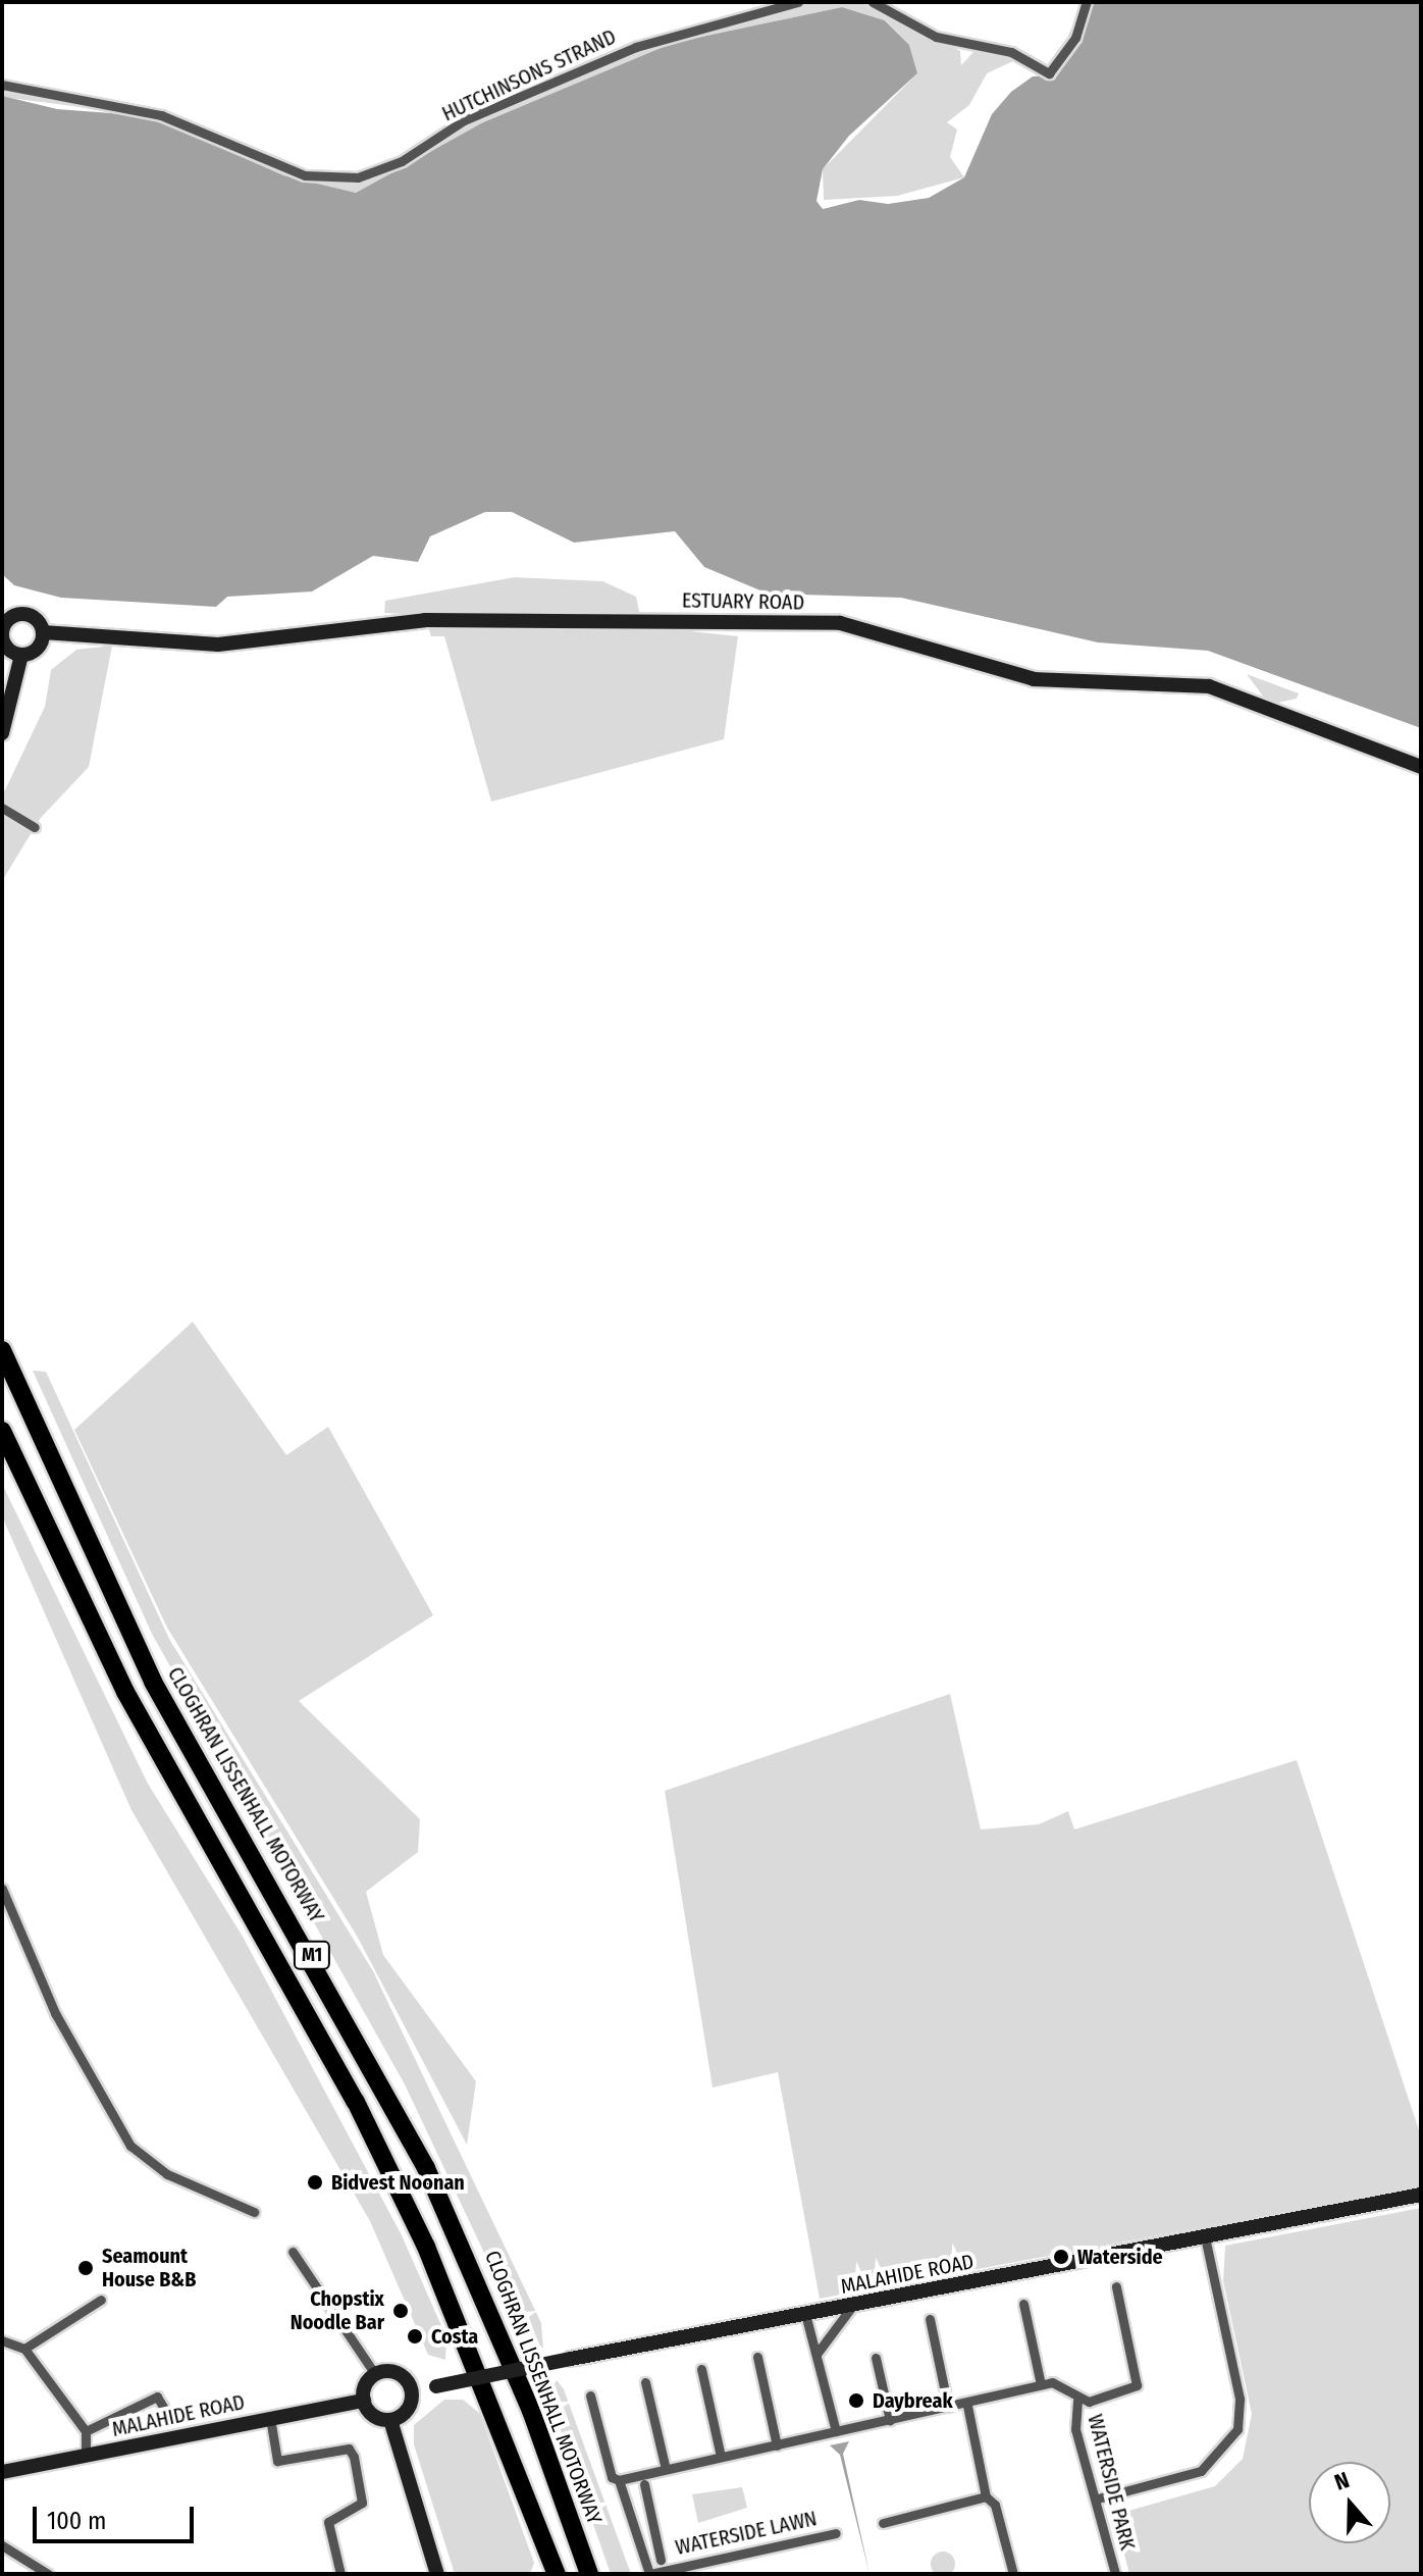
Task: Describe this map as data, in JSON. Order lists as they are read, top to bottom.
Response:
{
  "streets": {
    "highway": ["CLOGHRAN LISSENHALL MOTORWAY", "M1"],
    "street": [
      "HUTCHINSONS STRAND",
      "ESTUARY ROAD",
      "MALAHIDE ROAD",
      "WATERSIDE PARK",
      "WATERSIDE LAWN"
    ]
  },
  "places": [
    "Bidvest Noonan",
    "Waterside",
    "Seamount House B&B",
    "Chopstix Noodle Bar",
    "Costa",
    "Daybreak"
  ],
  "scale_bar": "100 m",
  "north": "top"
}
